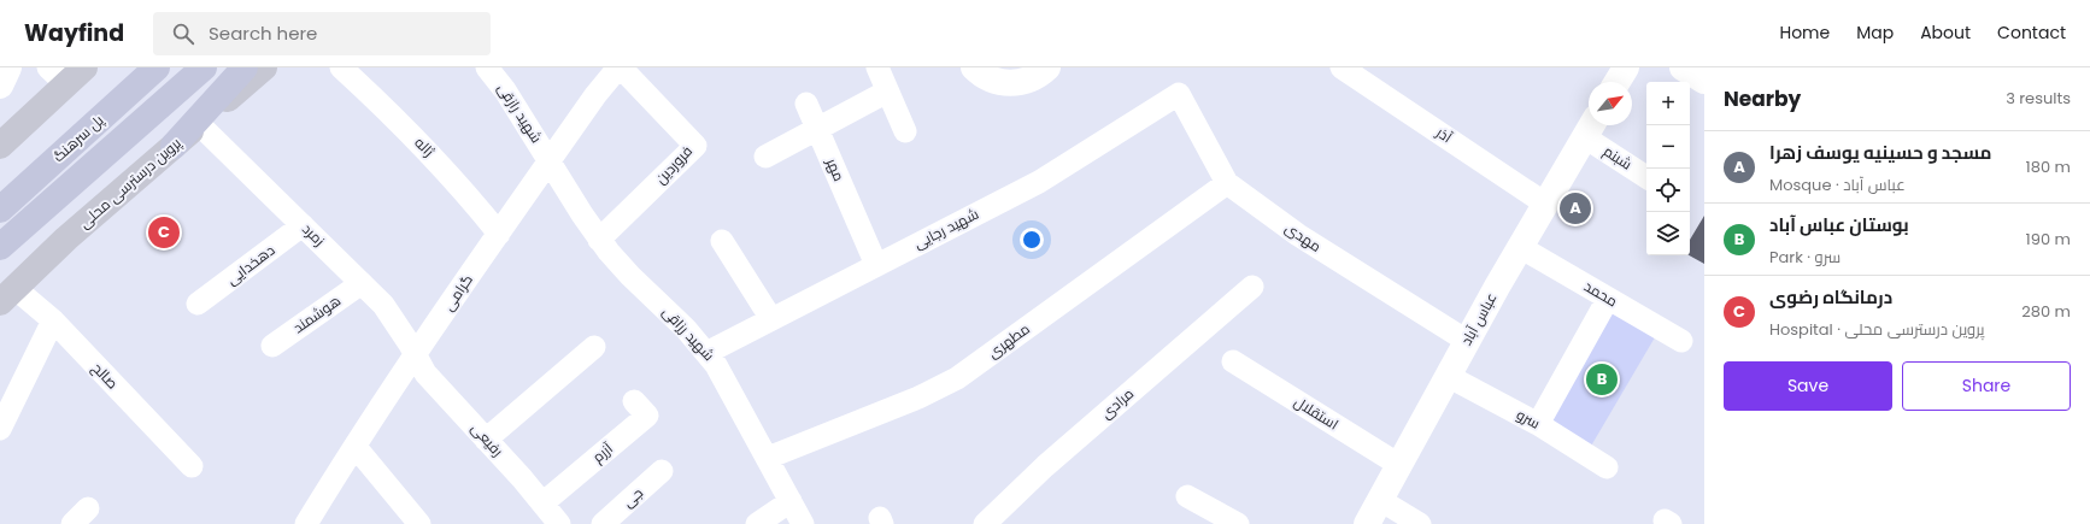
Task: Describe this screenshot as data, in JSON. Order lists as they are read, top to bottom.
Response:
{
  "streets": {
    "main road": ["پل سرهنگ", "پروین درسترسی محلی"],
    "street": [
      "شهید رازقی",
      "آذر",
      "ژاله",
      "شبنم",
      "فروردین",
      "مهر",
      "شهید رجایی",
      "زمرد",
      "مهدی",
      "دهخدایی",
      "گرامی",
      "محمد",
      "هوشمند",
      "عباس آباد",
      "شهید رزاقی",
      "مطهری",
      "صالح",
      "مرادی",
      "استقلال",
      "سرو",
      "رفیعی",
      "آزرم",
      "جی"
    ]
  },
  "crossings": [
    ["شهید رازقی", "گرامی"],
    ["شهید رازقی", "شهید رزاقی"],
    ["آذر", "عباس آباد"],
    ["ژاله", "گرامی"],
    ["شبنم", "عباس آباد"],
    ["فروردین", "گرامی"],
    ["فروردین", "شهید رزاقی"],
    ["مهر", "شهید رجایی"],
    ["پروین درسترسی محلی", "زمرد"],
    ["پروین درسترسی محلی", "صالح"],
    ["شهید رجایی", "مهدی"],
    ["شهید رجایی", "شهید رزاقی"],
    ["زمرد", "دهخدایی"],
    ["زمرد", "گرامی"],
    ["زمرد", "هوشمند"],
    ["زمرد", "رفیعی"],
    ["مهدی", "عباس آباد"],
    ["مهدی", "مطهری"],
    ["گرامی", "شهید رزاقی"],
    ["گرامی", "رفیعی"],
    ["محمد", "عباس آباد"],
    ["عباس آباد", "استقلال"],
    ["عباس آباد", "سرو"],
    ["شهید رزاقی", "مطهری"],
    ["رفیعی", "آزرم"]
  ],
  "north": "top right",
  "page": {
    "header": "Wayfind",
    "search": "Search here",
    "nav": [
      "Home",
      "Map",
      "About",
      "Contact"
    ],
    "heading": ["Nearby", "3 results"],
    "map_buttons": ["+", "−"],
    "list": [
      {
        "mark": "A",
        "name": "مسجد و حسینیه یوسف زهرا",
        "note": "Mosque · عباس آباد",
        "value": "180 m"
      },
      {
        "mark": "B",
        "name": "بوستان عباس آباد",
        "note": "Park · سرو",
        "value": "190 m"
      },
      {
        "mark": "C",
        "name": "درمانگاه رضوی",
        "note": "Hospital · پروین درسترسی محلی",
        "value": "280 m"
      }
    ],
    "pins": ["A", "C", "B"],
    "buttons": ["Save", "Share"]
  }
}
